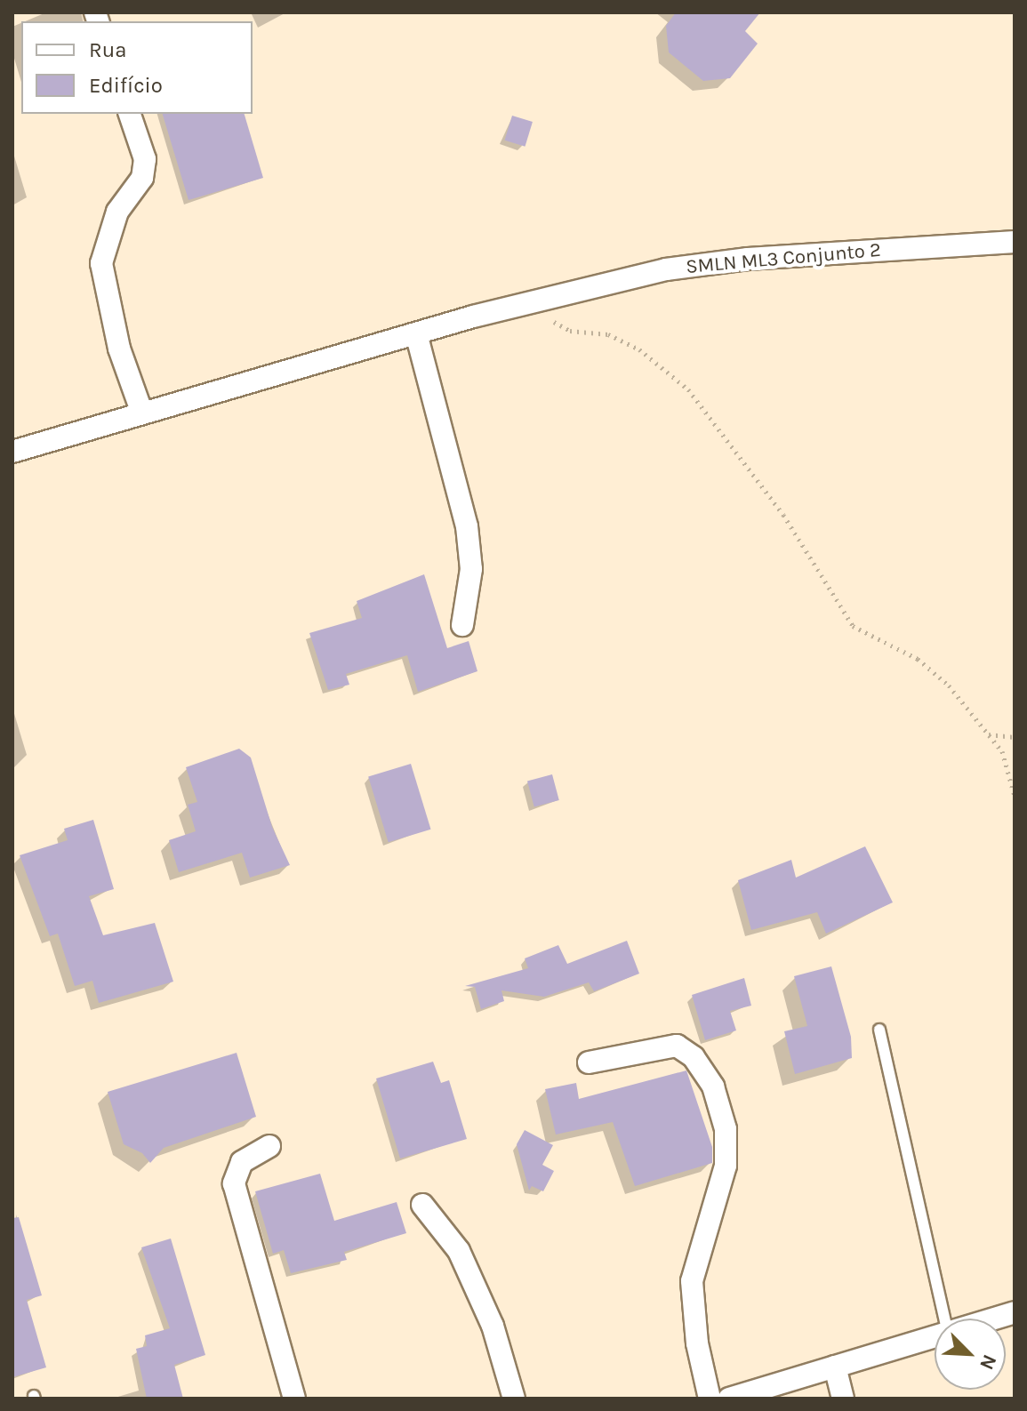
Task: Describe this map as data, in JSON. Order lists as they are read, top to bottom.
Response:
{
  "streets": {
    "street": ["SMLN ML3 Conjunto 2"]
  },
  "legend": ["Rua", "Edifício"],
  "north": "bottom right"
}
